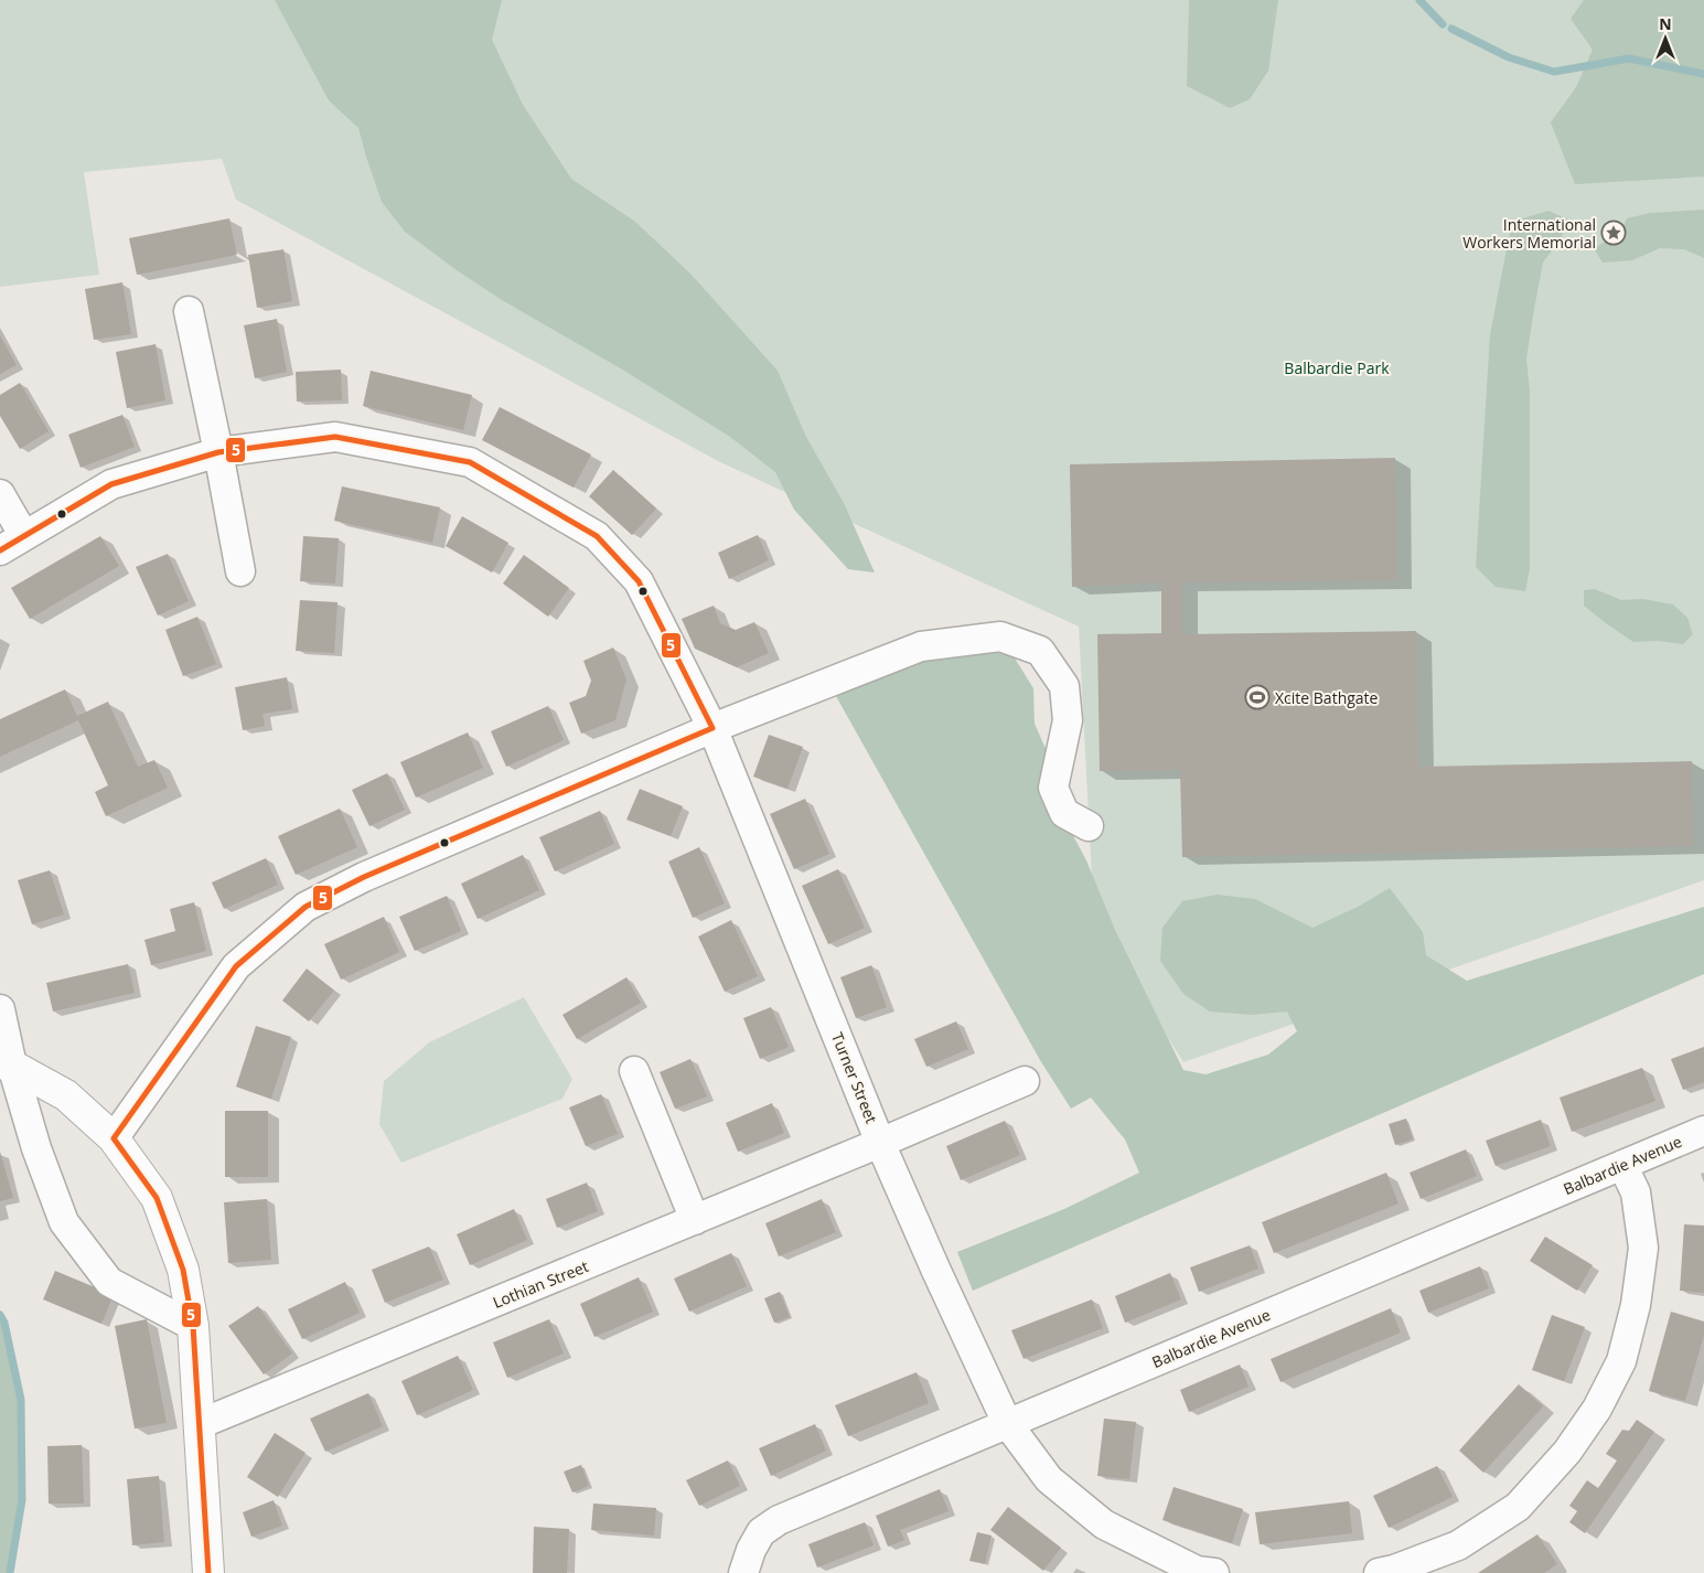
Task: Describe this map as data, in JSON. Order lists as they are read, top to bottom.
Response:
{
  "streets": {
    "street": ["Turner Street", "Balbardie Avenue", "Lothian Street"]
  },
  "crossings": [
    ["Turner Street", "Balbardie Avenue"],
    ["Turner Street", "Lothian Street"]
  ],
  "parks": ["Balbardie Park"],
  "places": {
    "place": ["International Workers Memorial"],
    "sports": ["Xcite Bathgate"]
  },
  "lines": ["transit line 5"],
  "north": "top"
}
